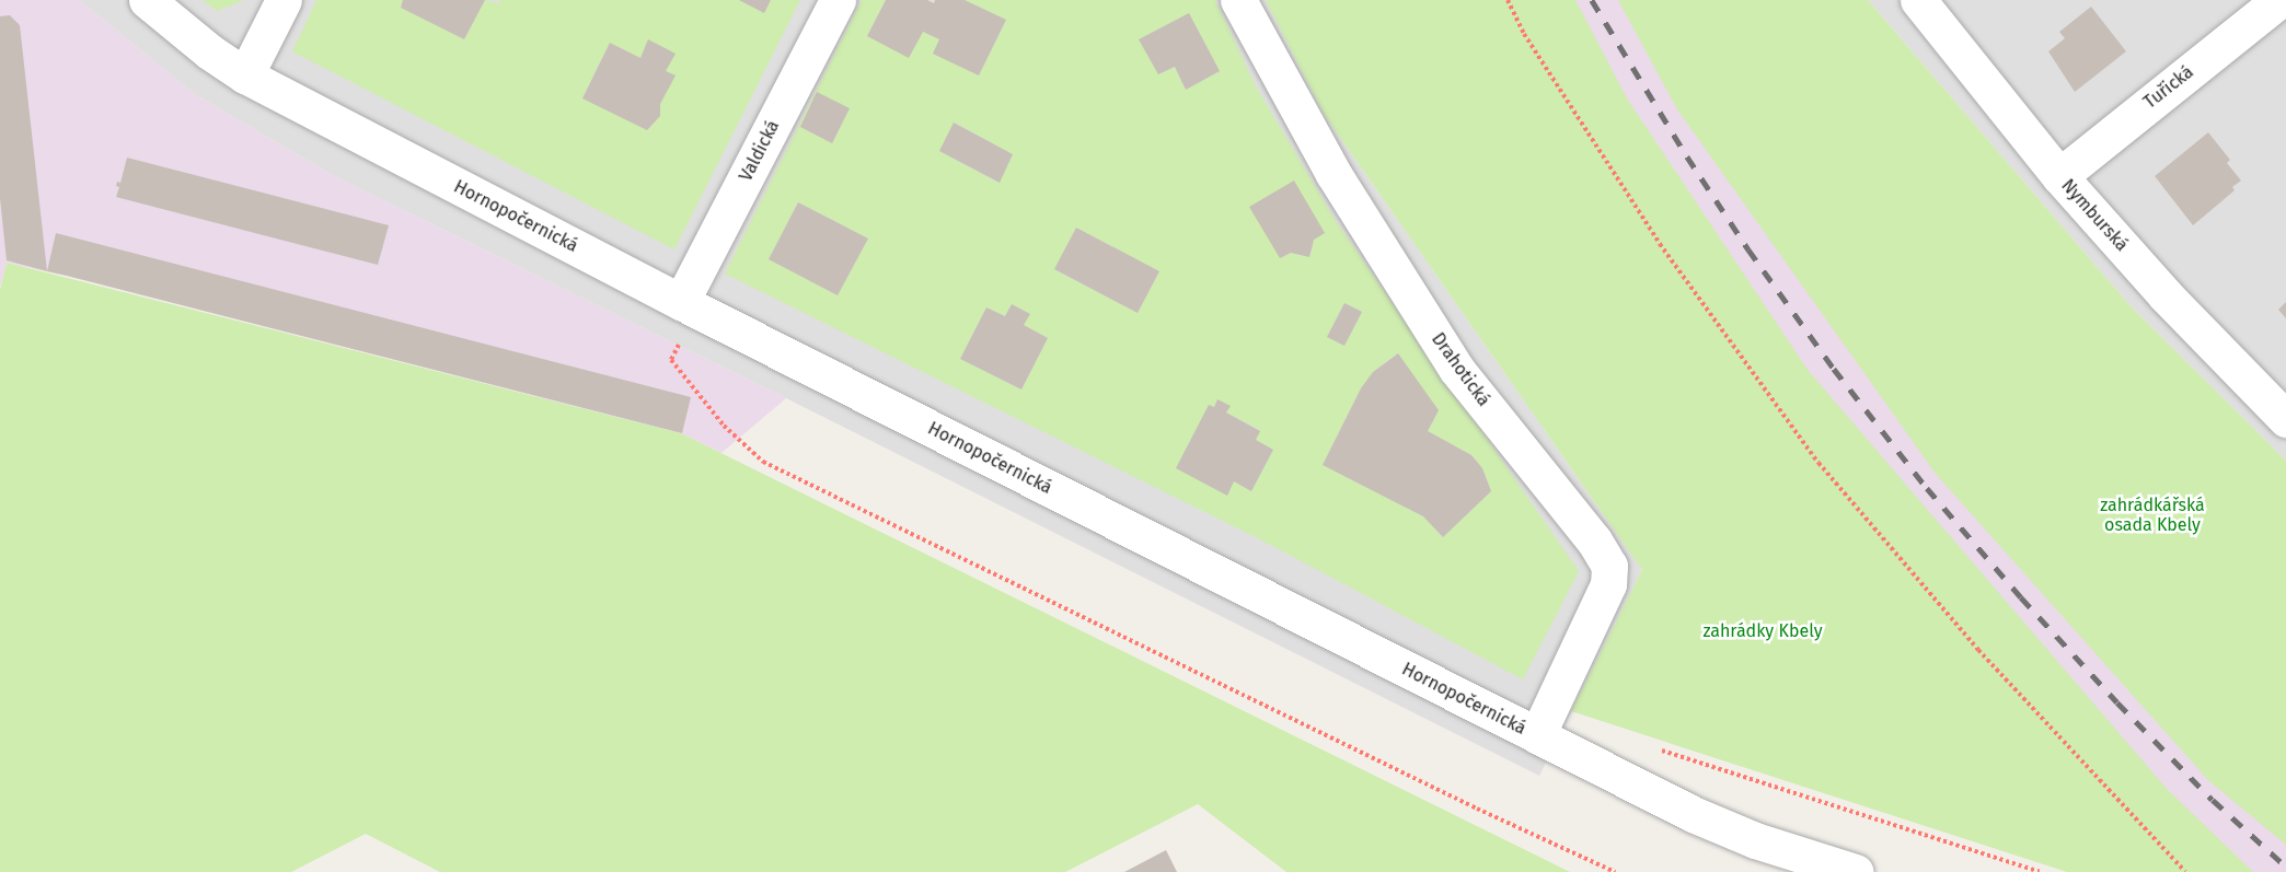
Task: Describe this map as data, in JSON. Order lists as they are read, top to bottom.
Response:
{
  "streets": {
    "street": [
      "Tuřická",
      "Valdická",
      "Nymburská",
      "Hornopočernická",
      "Drahotická"
    ]
  },
  "crossings": [
    ["Tuřická", "Nymburská"],
    ["Valdická", "Hornopočernická"],
    ["Hornopočernická", "Drahotická"]
  ],
  "parks": ["zahrádkářská osada Kbely", "zahrádky Kbely"]
}
